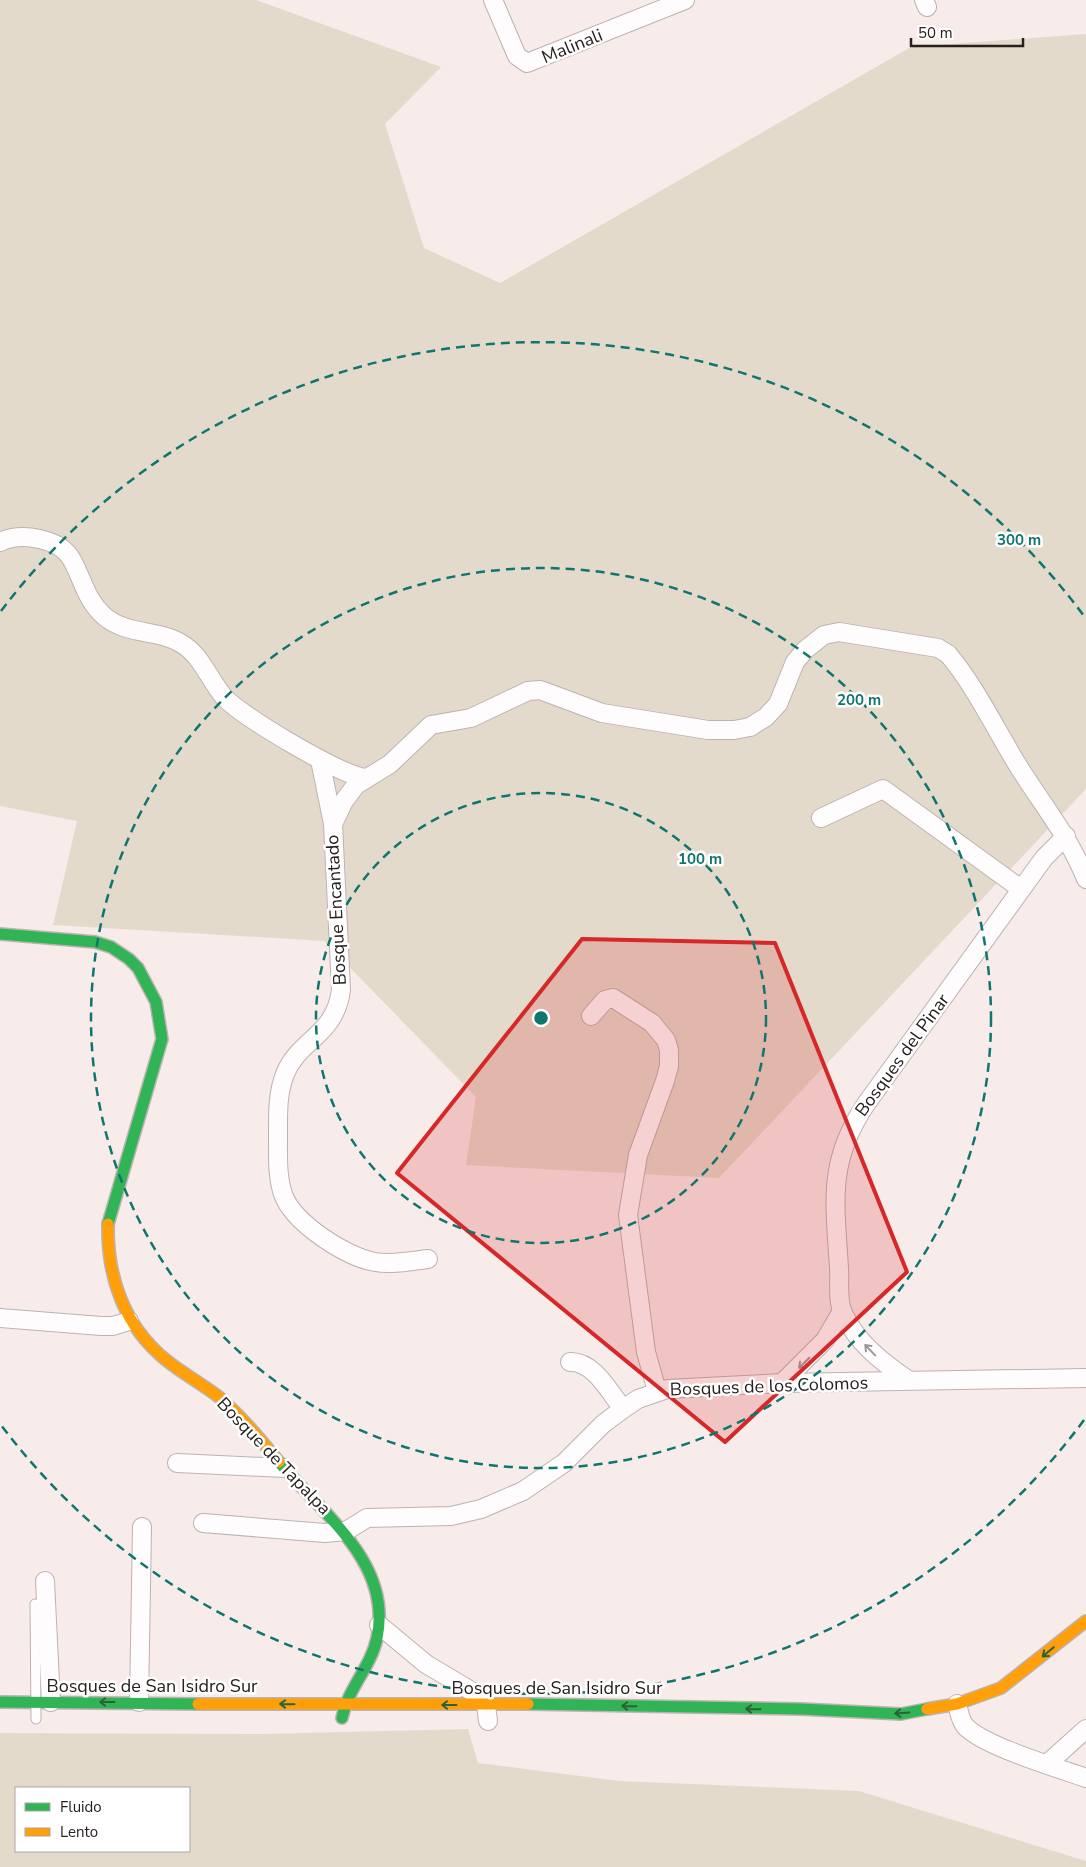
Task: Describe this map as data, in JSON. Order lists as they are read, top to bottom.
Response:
{
  "streets": {
    "main road": ["Bosque de Tapalpa", "Bosques de San Isidro Sur"],
    "street": [
      "Malinali",
      "Bosque Encantado",
      "Bosques del Pinar",
      "Bosques de los Colomos"
    ]
  },
  "crossings": [
    ["Bosques de los Colomos", "Bosque de Tapalpa"],
    ["Bosque de Tapalpa", "Bosques de San Isidro Sur"]
  ],
  "one_way": ["Bosques de San Isidro Sur"],
  "legend": ["Fluido", "Lento"],
  "scale_bar": "50 m",
  "rings": ["300 m", "200 m", "100 m"]
}
